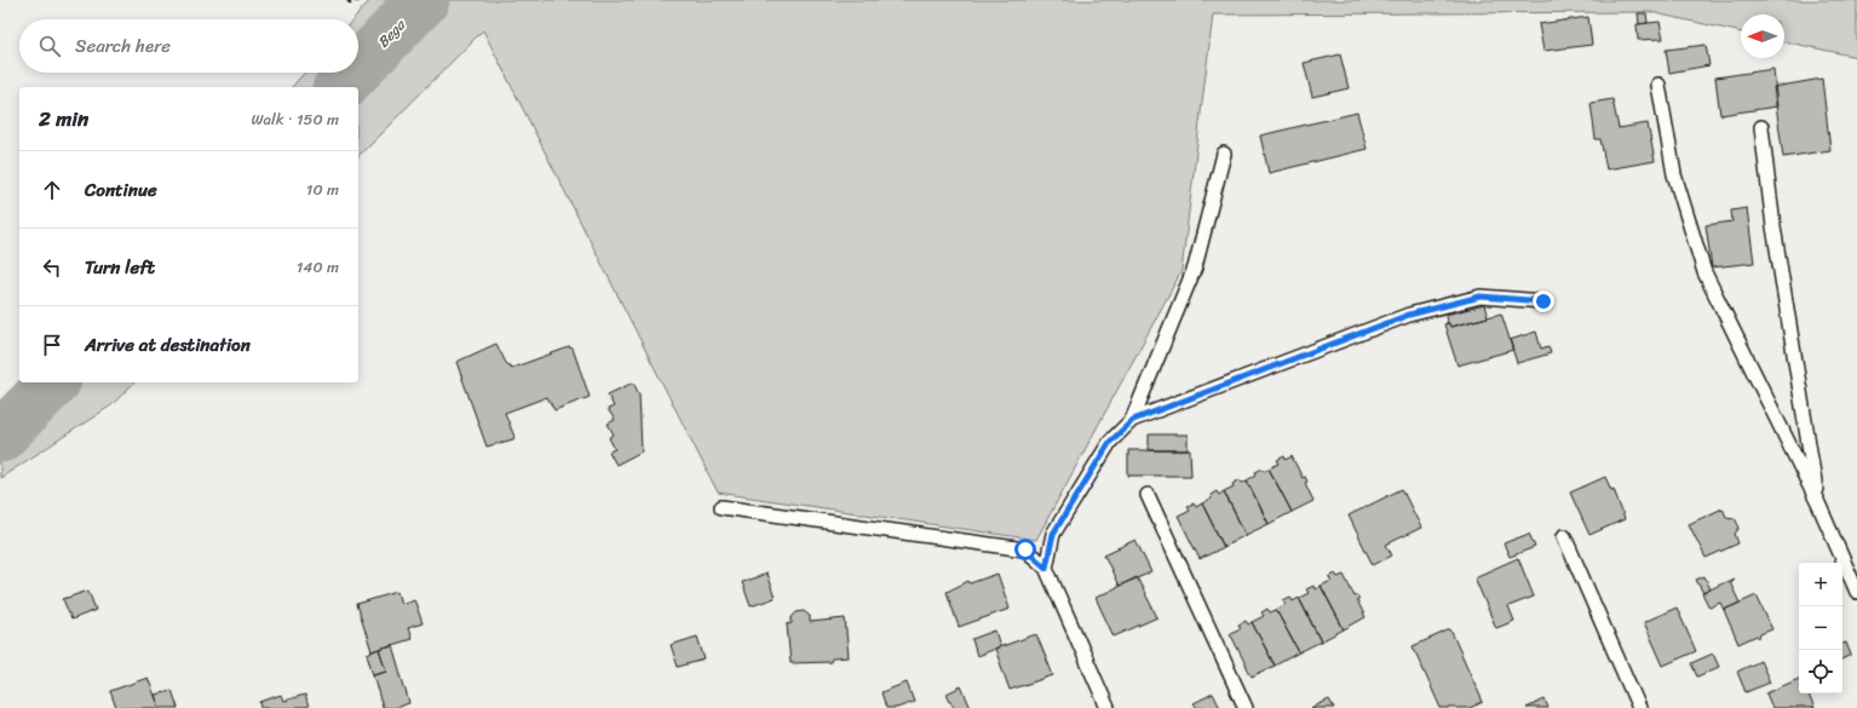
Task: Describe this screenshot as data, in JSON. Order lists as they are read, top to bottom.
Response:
{
  "water": ["Bega"],
  "north": "left",
  "page": {
    "search": "Search here",
    "heading": ["2 min", "Walk · 150 m"],
    "list": [
      ["Continue", "10 m"],
      ["Turn left", "140 m"],
      "Arrive at destination"
    ],
    "map_buttons": ["+", "−"]
  }
}
